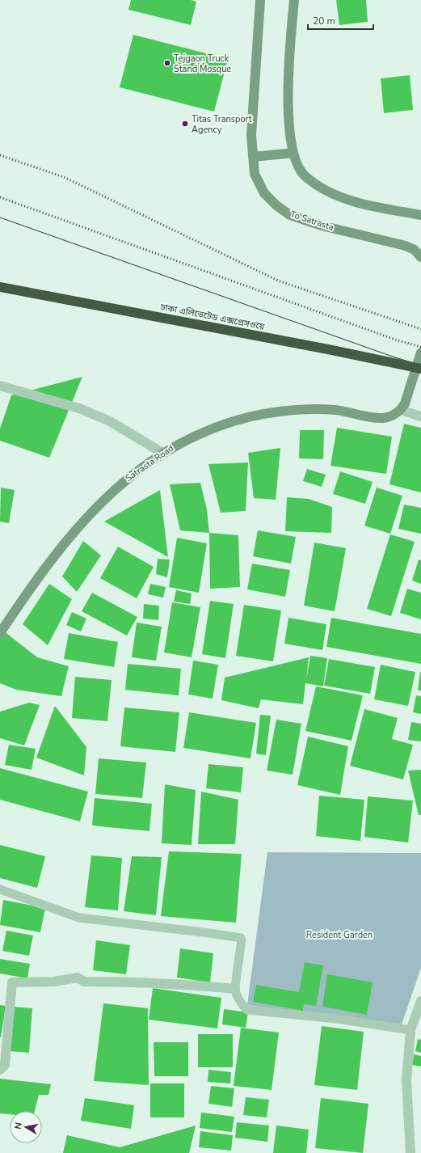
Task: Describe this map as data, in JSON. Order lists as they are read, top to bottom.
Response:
{
  "streets": {
    "highway": ["ঢাকা এলিভেটেড এক্সপ্রেসওয়ে"],
    "street": ["To Satrasta", "Satrasta Road"]
  },
  "parks": ["Resident Garden"],
  "places": ["Tejgaon Truck Stand Mosque", "Titas Transport Agency"],
  "scale_bar": "20 m",
  "north": "left"
}
